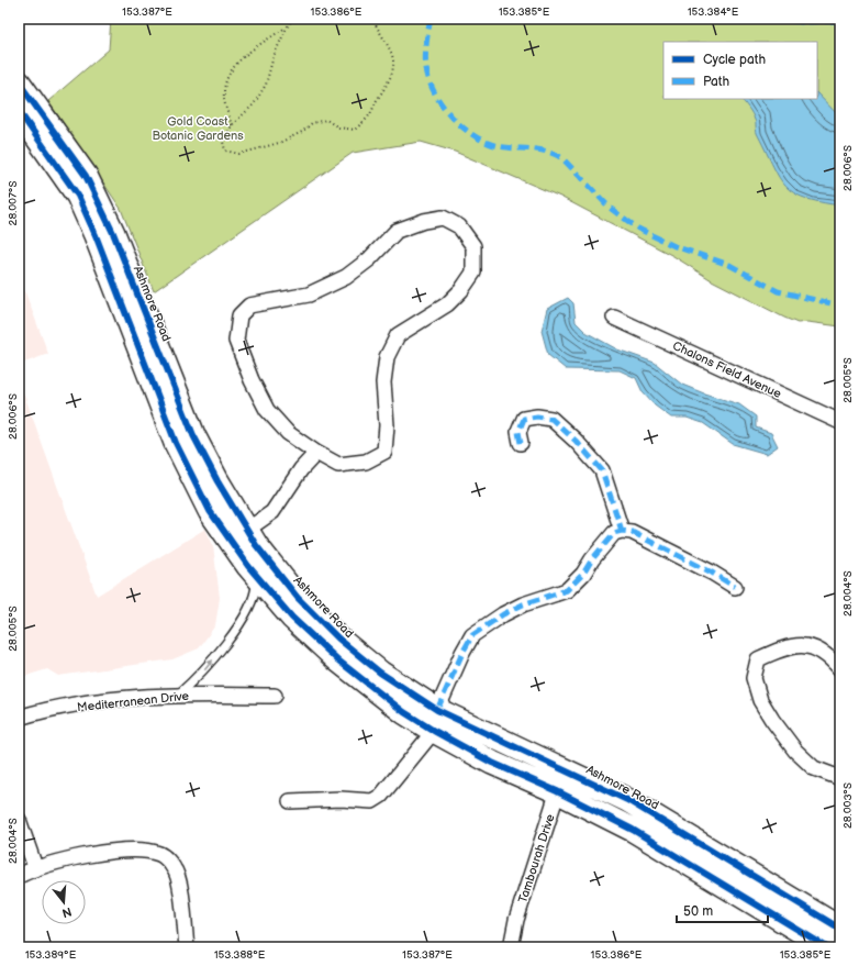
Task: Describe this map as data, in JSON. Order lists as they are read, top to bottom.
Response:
{
  "streets": {
    "main road": ["Ashmore Road"],
    "street": ["Chalons Field Avenue", "Mediterranean Drive", "Tambourah Drive"]
  },
  "crossings": [
    ["Ashmore Road", "Tambourah Drive"]
  ],
  "parks": ["Gold Coast Botanic Gardens"],
  "legend": ["Cycle path", "Path"],
  "scale_bar": "50 m",
  "north": "bottom",
  "coordinates": [
    "153.387°E",
    "153.386°E",
    "153.385°E",
    "153.384°E",
    "28.006°S",
    "28.007°S",
    "28.005°S",
    "28.004°S",
    "28.003°S",
    "153.389°E",
    "153.388°E"
  ]
}
